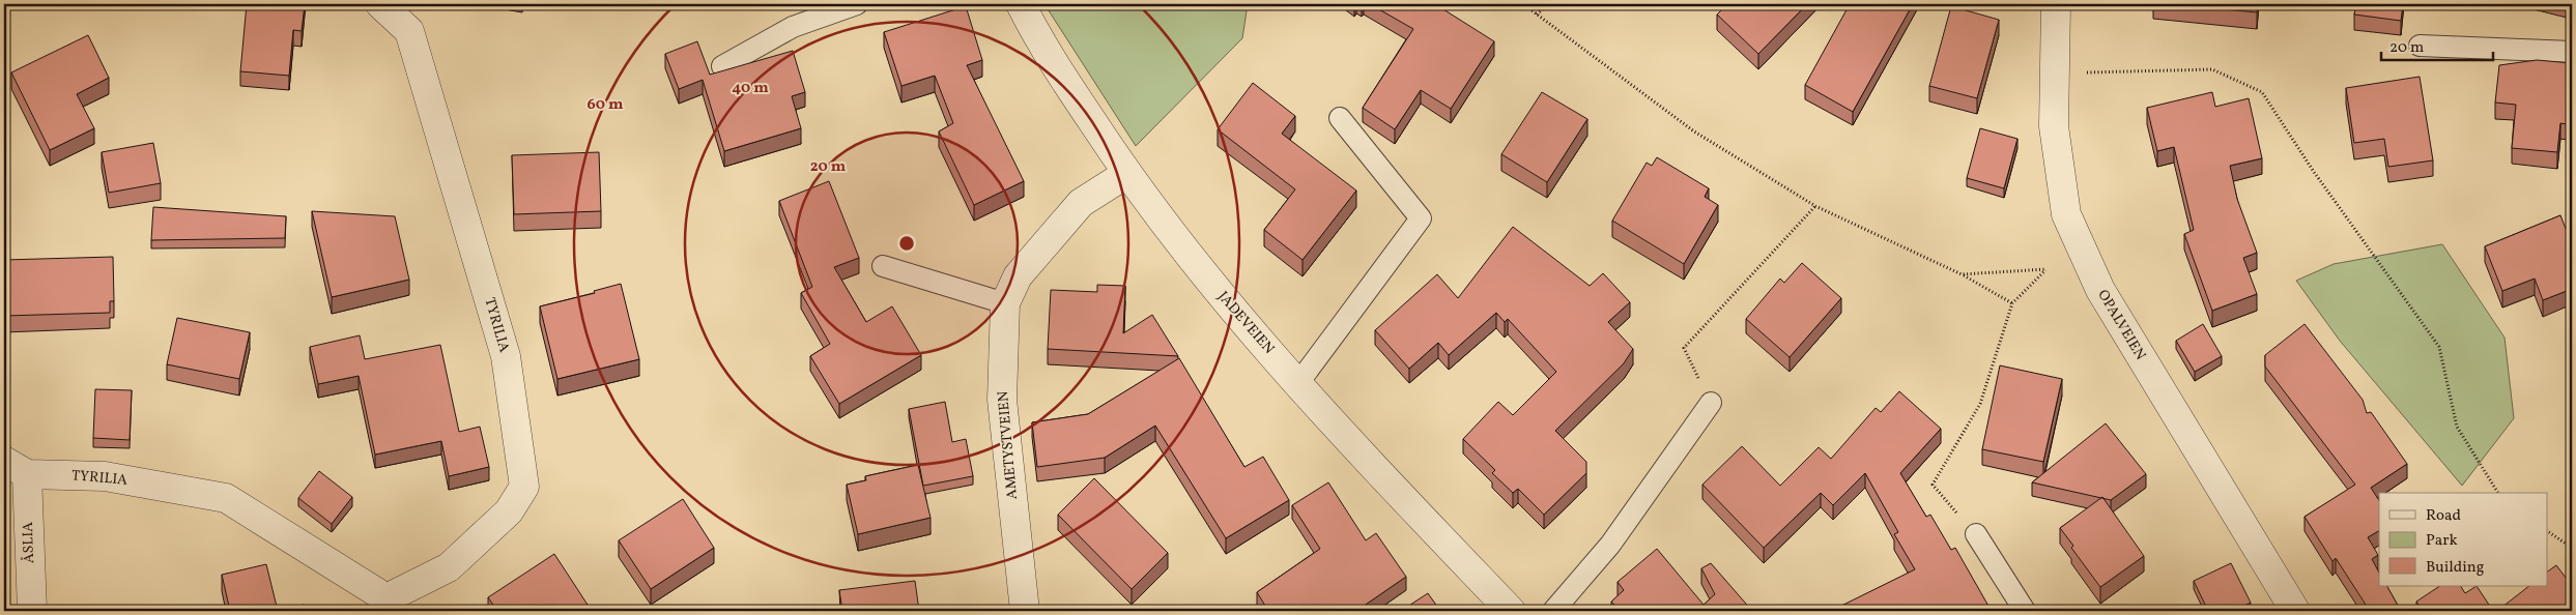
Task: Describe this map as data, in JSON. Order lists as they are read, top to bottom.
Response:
{
  "streets": {
    "street": [
      "JADEVEIEN",
      "TYRILIA",
      "OPALVEIEN",
      "AMETYSTVEIEN",
      "ÅSLIA"
    ]
  },
  "crossings": [
    ["JADEVEIEN", "AMETYSTVEIEN"],
    ["TYRILIA", "ÅSLIA"]
  ],
  "legend": ["Road", "Park", "Building"],
  "scale_bar": "20 m",
  "rings": ["40 m", "60 m", "20 m"]
}
